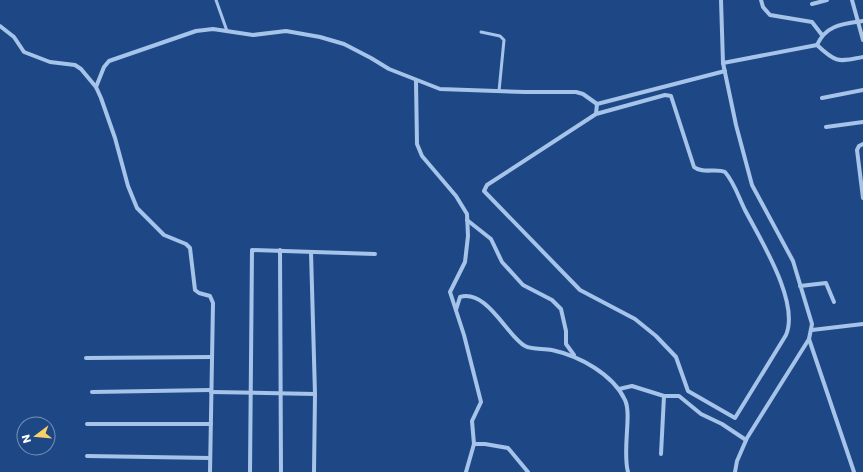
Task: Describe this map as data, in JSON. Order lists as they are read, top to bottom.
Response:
{
  "north": "left"
}
